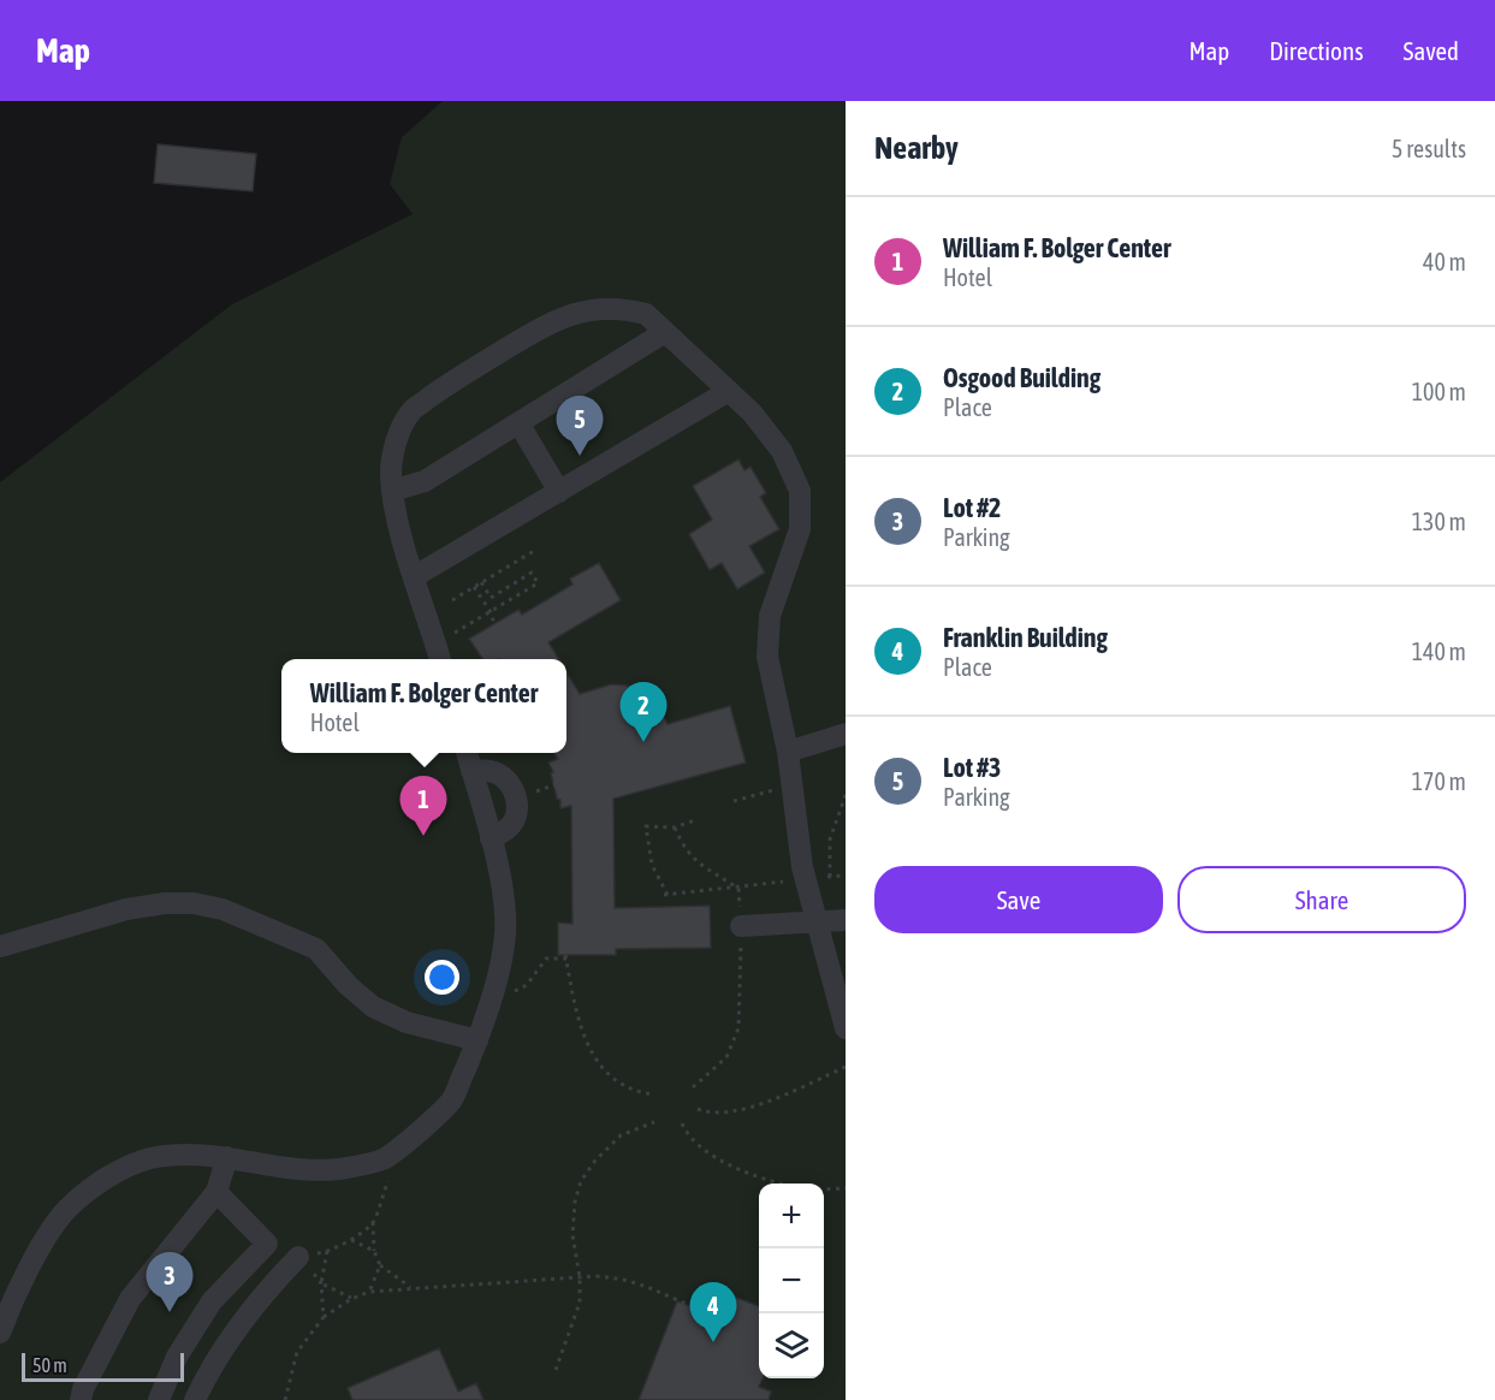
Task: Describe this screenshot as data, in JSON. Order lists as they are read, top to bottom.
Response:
{
  "scale_bar": "50 m",
  "page": {
    "header": "Map",
    "nav": ["Map", "Directions", "Saved"],
    "heading": ["Nearby", "5 results"],
    "list": [
      {
        "mark": "1",
        "name": "William F. Bolger Center",
        "note": "Hotel",
        "value": "40 m"
      },
      {
        "mark": "2",
        "name": "Osgood Building",
        "note": "Place",
        "value": "100 m"
      },
      {
        "mark": "3",
        "name": "Lot #2",
        "note": "Parking",
        "value": "130 m"
      },
      {
        "mark": "4",
        "name": "Franklin Building",
        "note": "Place",
        "value": "140 m"
      },
      {
        "mark": "5",
        "name": "Lot #3",
        "note": "Parking",
        "value": "170 m"
      }
    ],
    "pins": [
      "5",
      "2",
      "1",
      "3",
      "4"
    ],
    "popup": ["William F. Bolger Center", "Hotel"],
    "buttons": ["Save", "Share"],
    "map_buttons": ["+", "−"],
    "scale": "50 m"
  }
}
